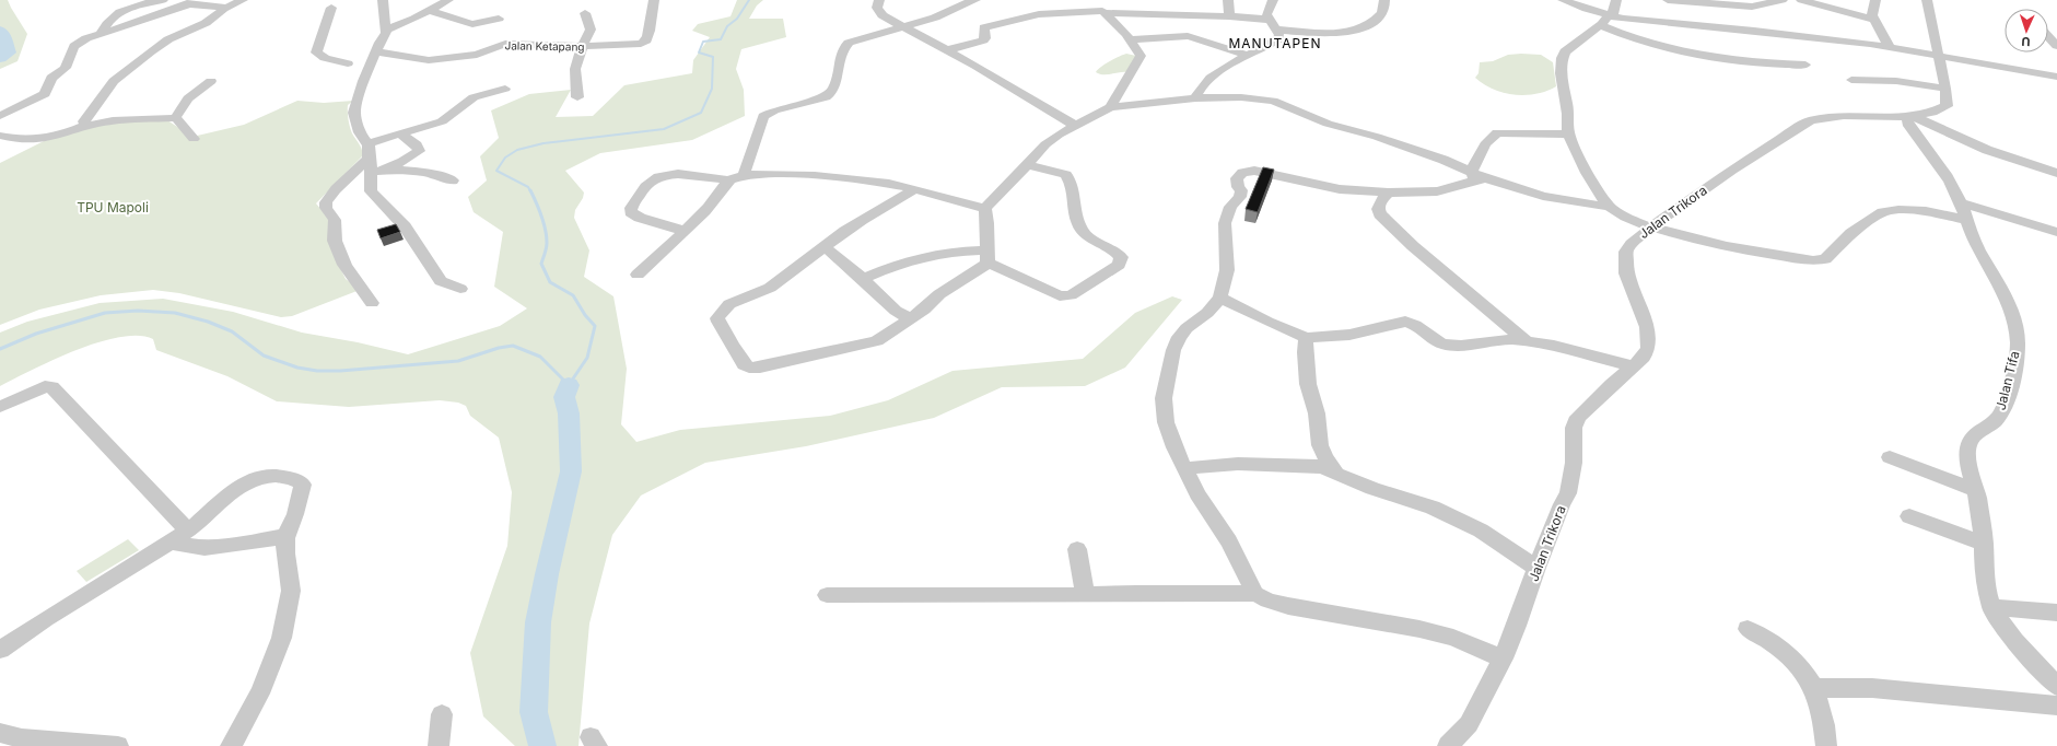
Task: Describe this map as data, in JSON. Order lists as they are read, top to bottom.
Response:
{
  "streets": {
    "street": ["Jalan Ketapang", "Jalan Trikora", "Jalan Tifa"]
  },
  "crossings": [
    ["Jalan Trikora", "Jalan Tifa"]
  ],
  "districts": ["MANUTAPEN"],
  "parks": ["TPU Mapoli"],
  "north": "bottom"
}
